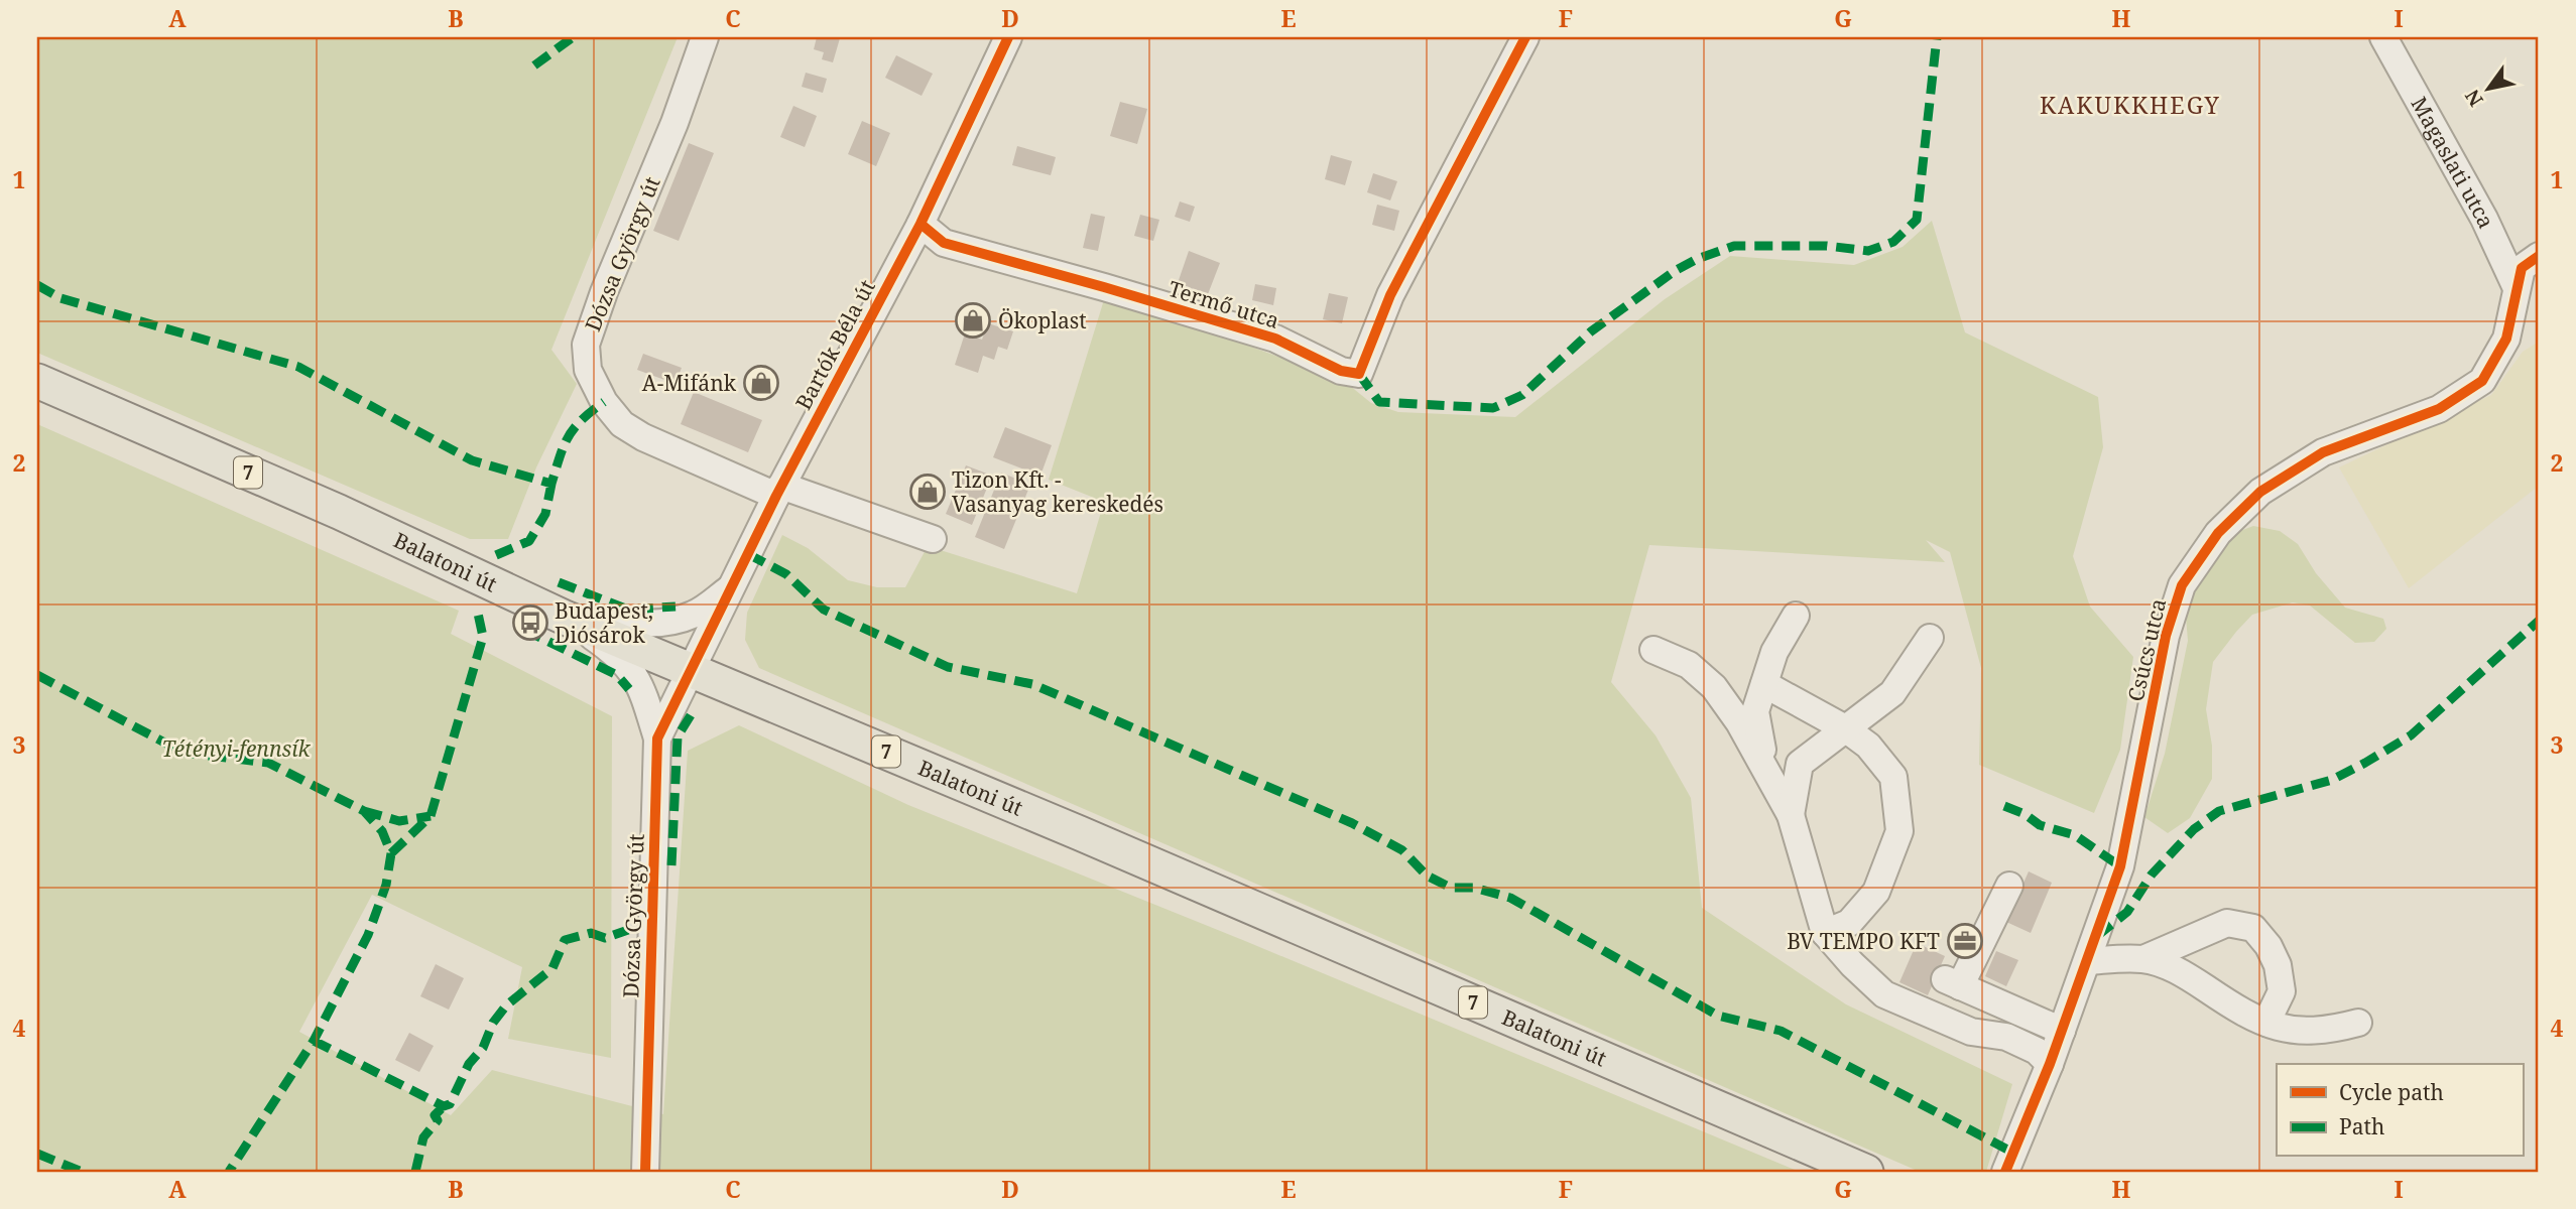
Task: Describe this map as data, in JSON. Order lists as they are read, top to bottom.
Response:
{
  "streets": {
    "main road": ["7", "Balatoni út"],
    "street": [
      "Magaslati utca",
      "Dózsa György út",
      "Termő utca",
      "Bartók Béla út",
      "Csúcs utca"
    ]
  },
  "crossings": [
    ["Magaslati utca", "Csúcs utca"],
    ["Dózsa György út", "Bartók Béla út"],
    ["Dózsa György út", "Balatoni út"],
    ["Termő utca", "Bartók Béla út"],
    ["Bartók Béla út", "Balatoni út"]
  ],
  "districts": ["KAKUKKHEGY"],
  "parks": ["Tétényi-fennsík"],
  "places": {
    "shop": ["Ökoplast", "A-Mifánk", "Tizon Kft. - Vasanyag kereskedés"],
    "bus stop": ["Budapest, Diósárok"],
    "office": ["BV TEMPO KFT"]
  },
  "legend": ["Cycle path", "Path"],
  "north": "bottom left",
  "grid": {
    "columns": [
      "A",
      "B",
      "C",
      "D",
      "E",
      "F",
      "G",
      "H",
      "I"
    ],
    "rows": [
      "1",
      "2",
      "3",
      "4"
    ]
  }
}
